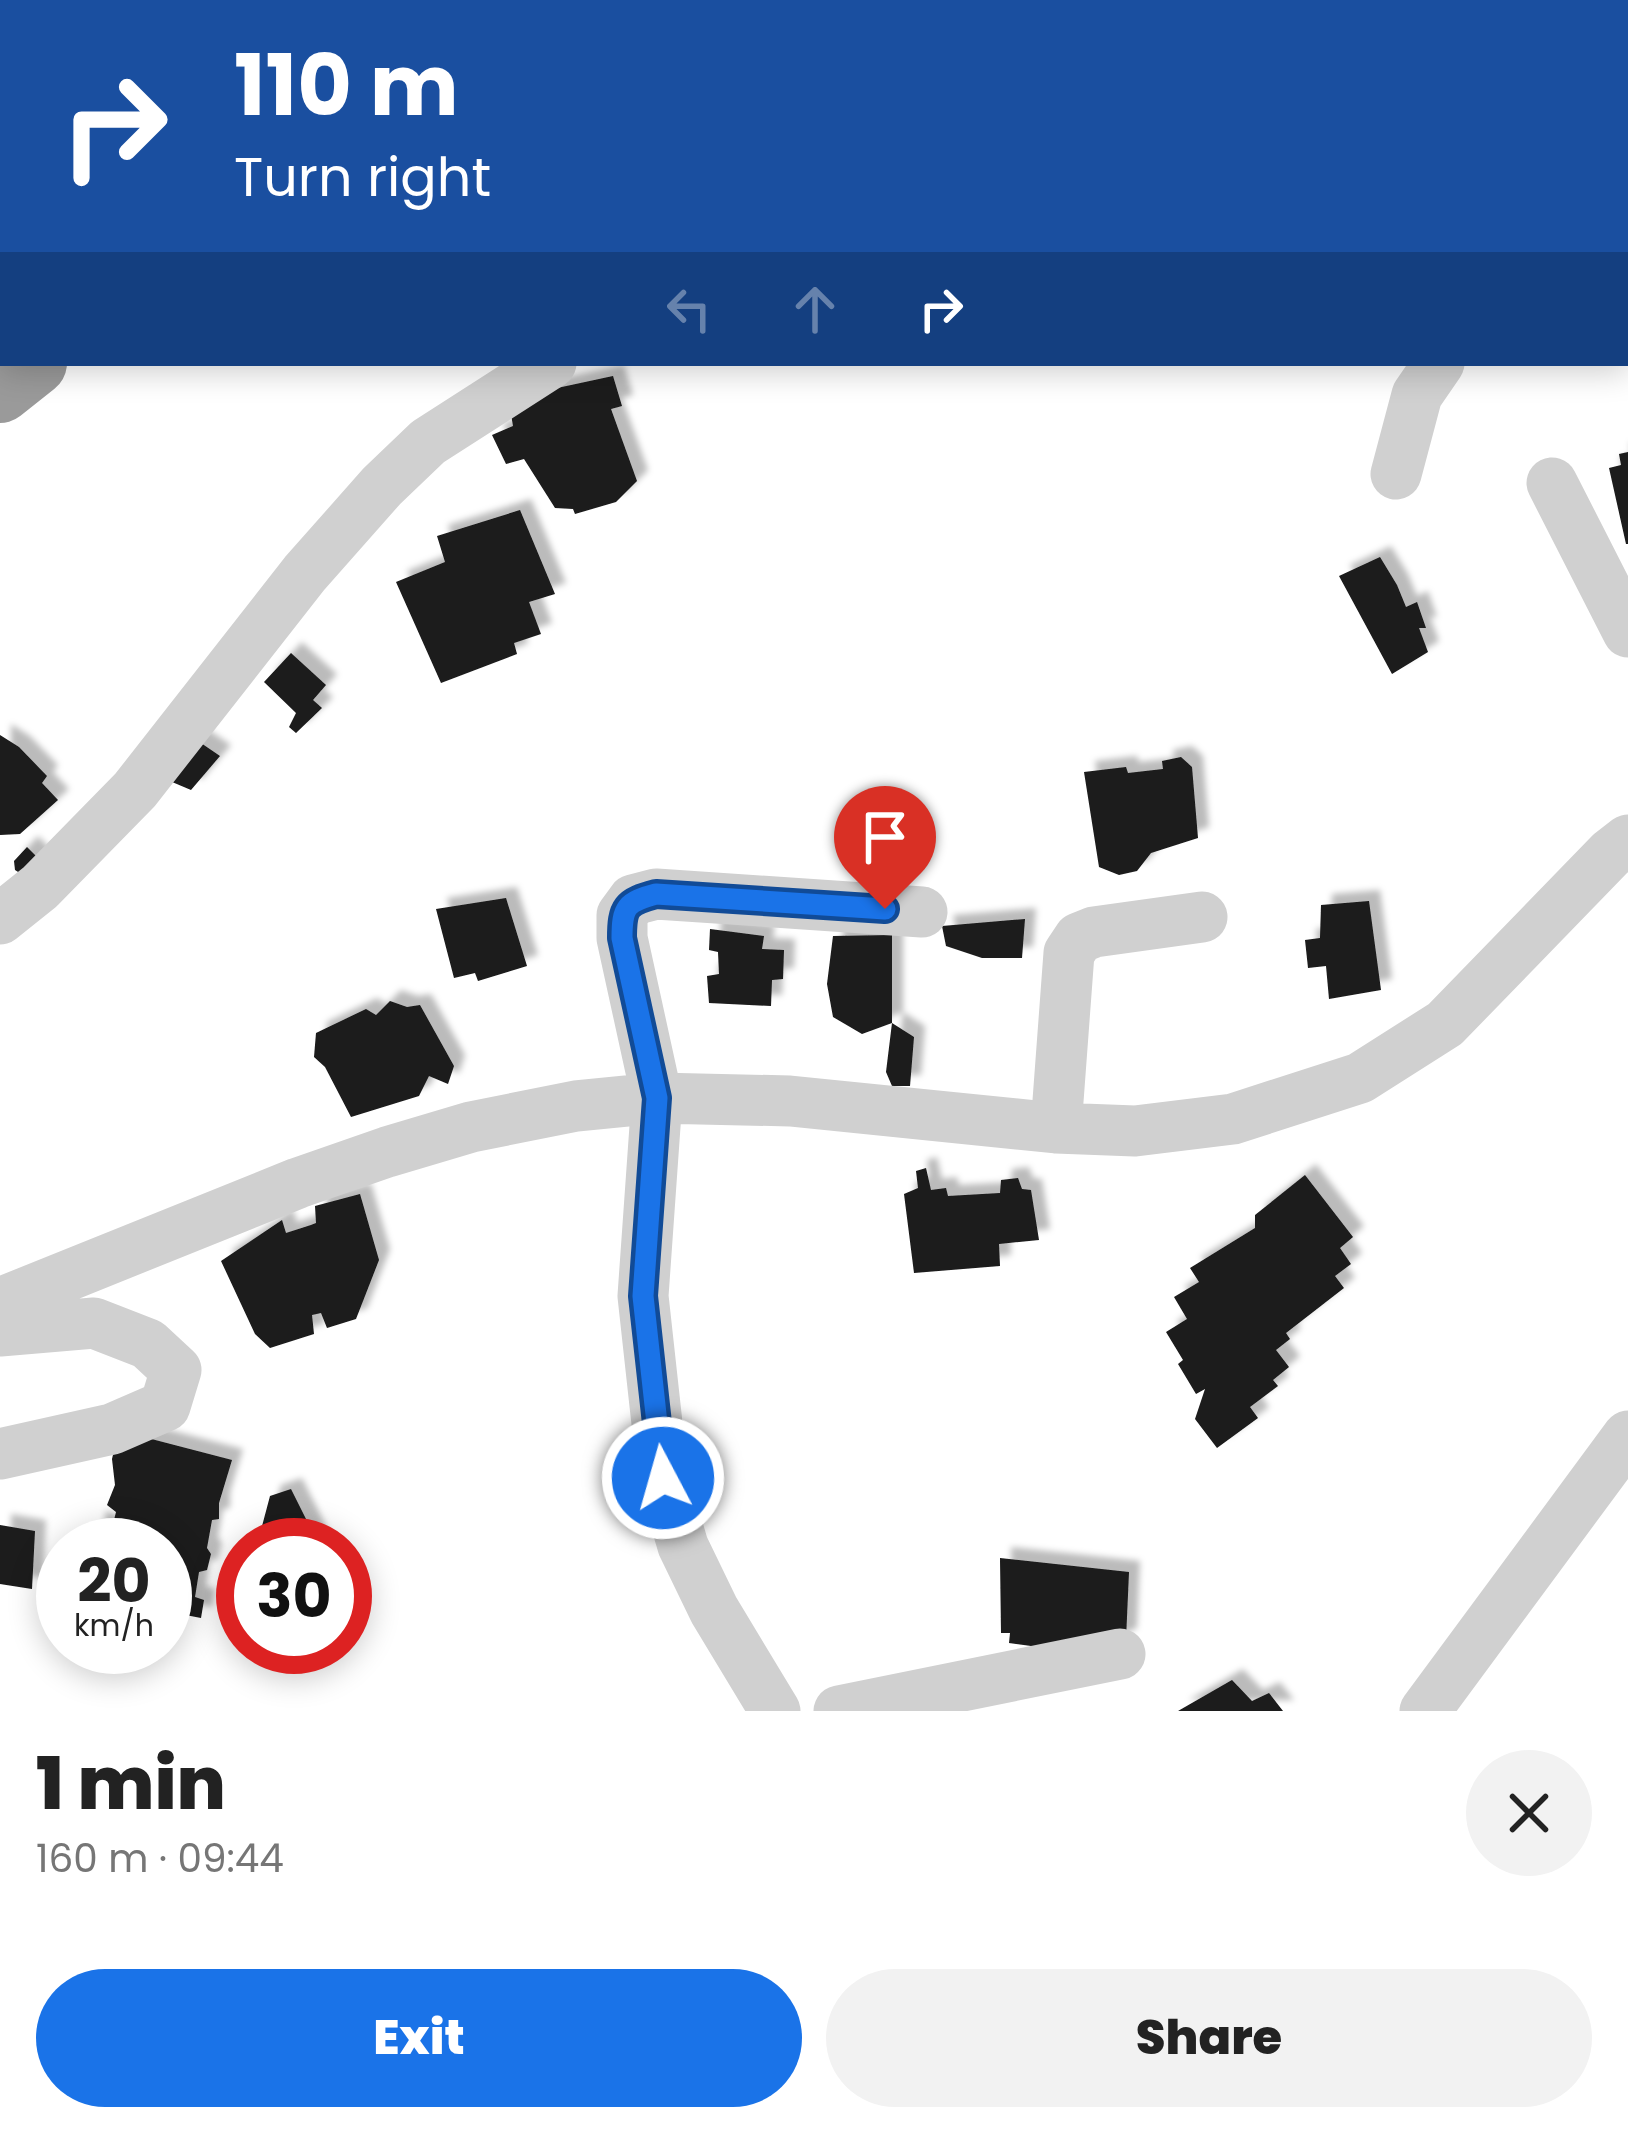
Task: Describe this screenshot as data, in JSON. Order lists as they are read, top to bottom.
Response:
{
  "page": {
    "turn": ["110 m", "Turn right"],
    "speed": "20 km/h",
    "limit": "30",
    "heading": ["1 min", "160 m · 09:44"],
    "buttons": ["Exit", "Share"]
  }
}
